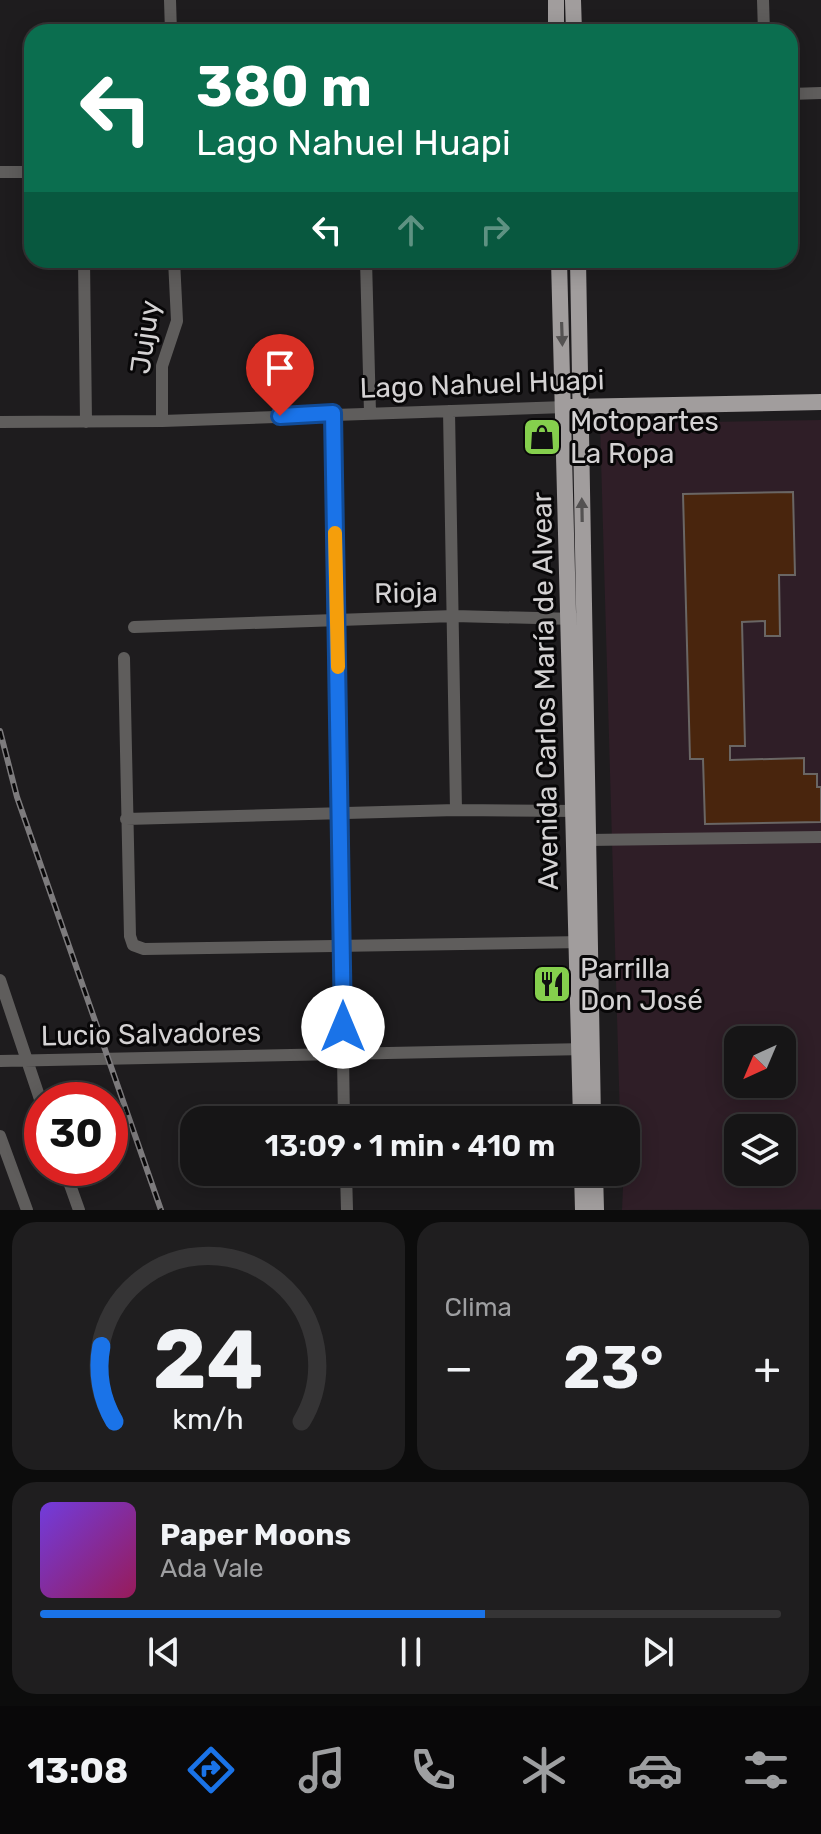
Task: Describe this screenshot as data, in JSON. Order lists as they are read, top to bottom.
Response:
{
  "streets": {
    "main road": ["Lago Nahuel Huapi", "Avenida Carlos María de Alvear"],
    "street": ["Jujuy", "Rioja", "Lucio Salvadores"]
  },
  "crossings": [
    ["Jujuy", "Lago Nahuel Huapi"],
    ["Lago Nahuel Huapi", "Avenida Carlos María de Alvear"],
    ["Rioja", "Avenida Carlos María de Alvear"],
    ["Avenida Carlos María de Alvear", "Lucio Salvadores"]
  ],
  "places": {
    "shop": ["Motopartes La Ropa"],
    "restaurant": ["Parrilla Don José"]
  },
  "north": "bottom left",
  "page": {
    "turn": ["380 m", "Lago Nahuel Huapi"],
    "limit": "30",
    "trip": "13:09 · 1 min · 410 m",
    "tile": "Clima",
    "heat": ["−", "23°", "+"],
    "song": ["Paper Moons", "Ada Vale"],
    "tabs": "13:08",
    "gauge": ["24", "km/h"]
  }
}
